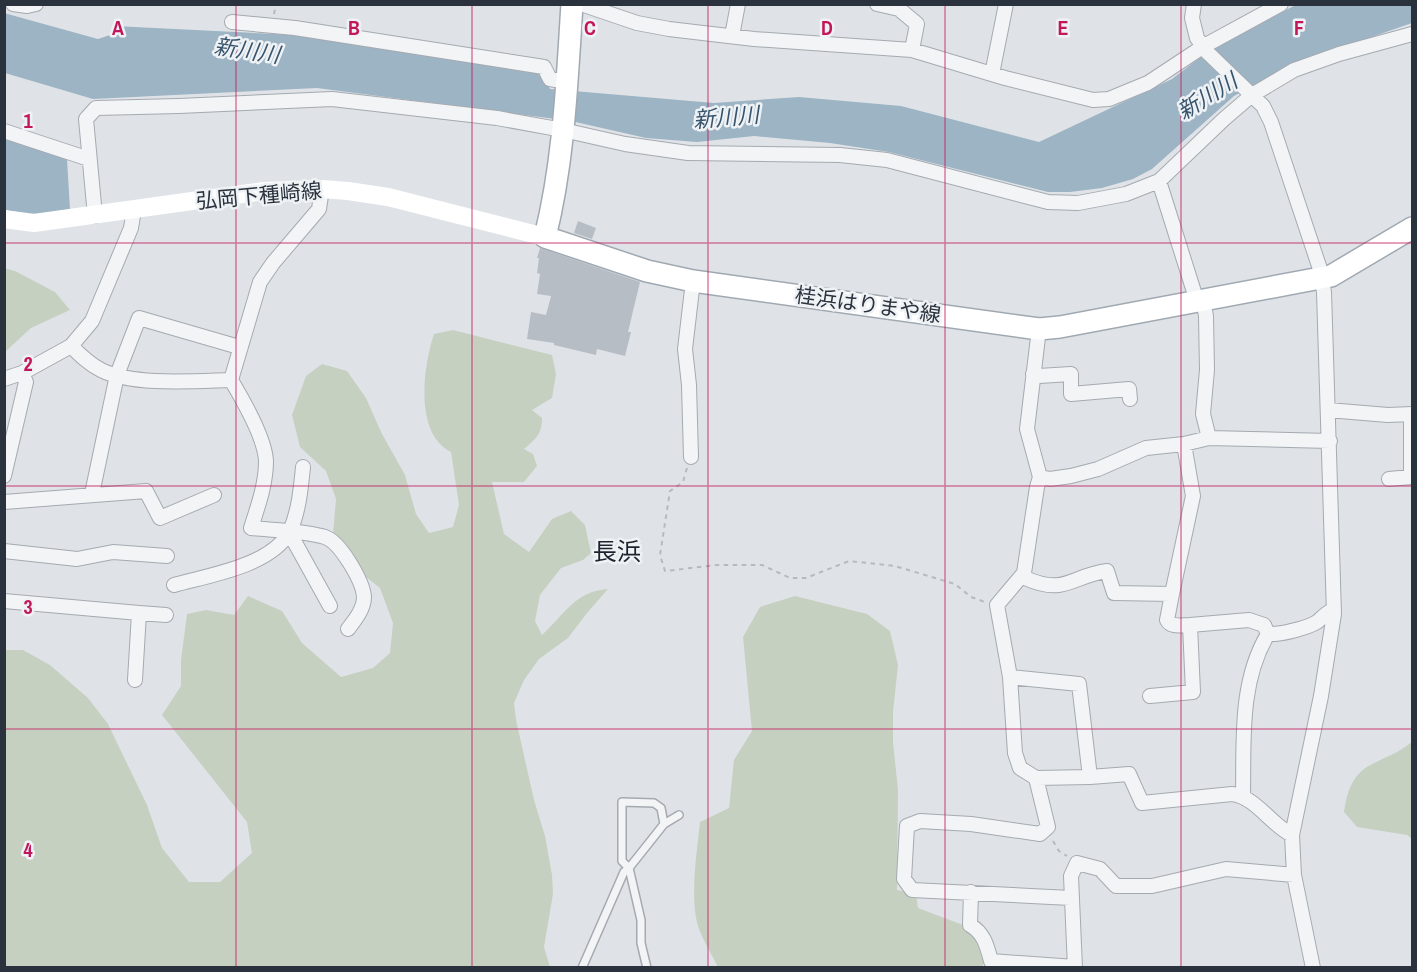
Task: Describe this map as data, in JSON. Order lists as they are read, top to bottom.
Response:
{
  "streets": {
    "main road": ["弘岡下種崎線", "桂浜はりまや線"]
  },
  "crossings": [
    ["弘岡下種崎線", "桂浜はりまや線"]
  ],
  "districts": ["長浜"],
  "water": ["新川川"],
  "grid": {
    "columns": [
      "A",
      "B",
      "C",
      "D",
      "E",
      "F"
    ],
    "rows": [
      "1",
      "2",
      "3",
      "4"
    ]
  }
}
